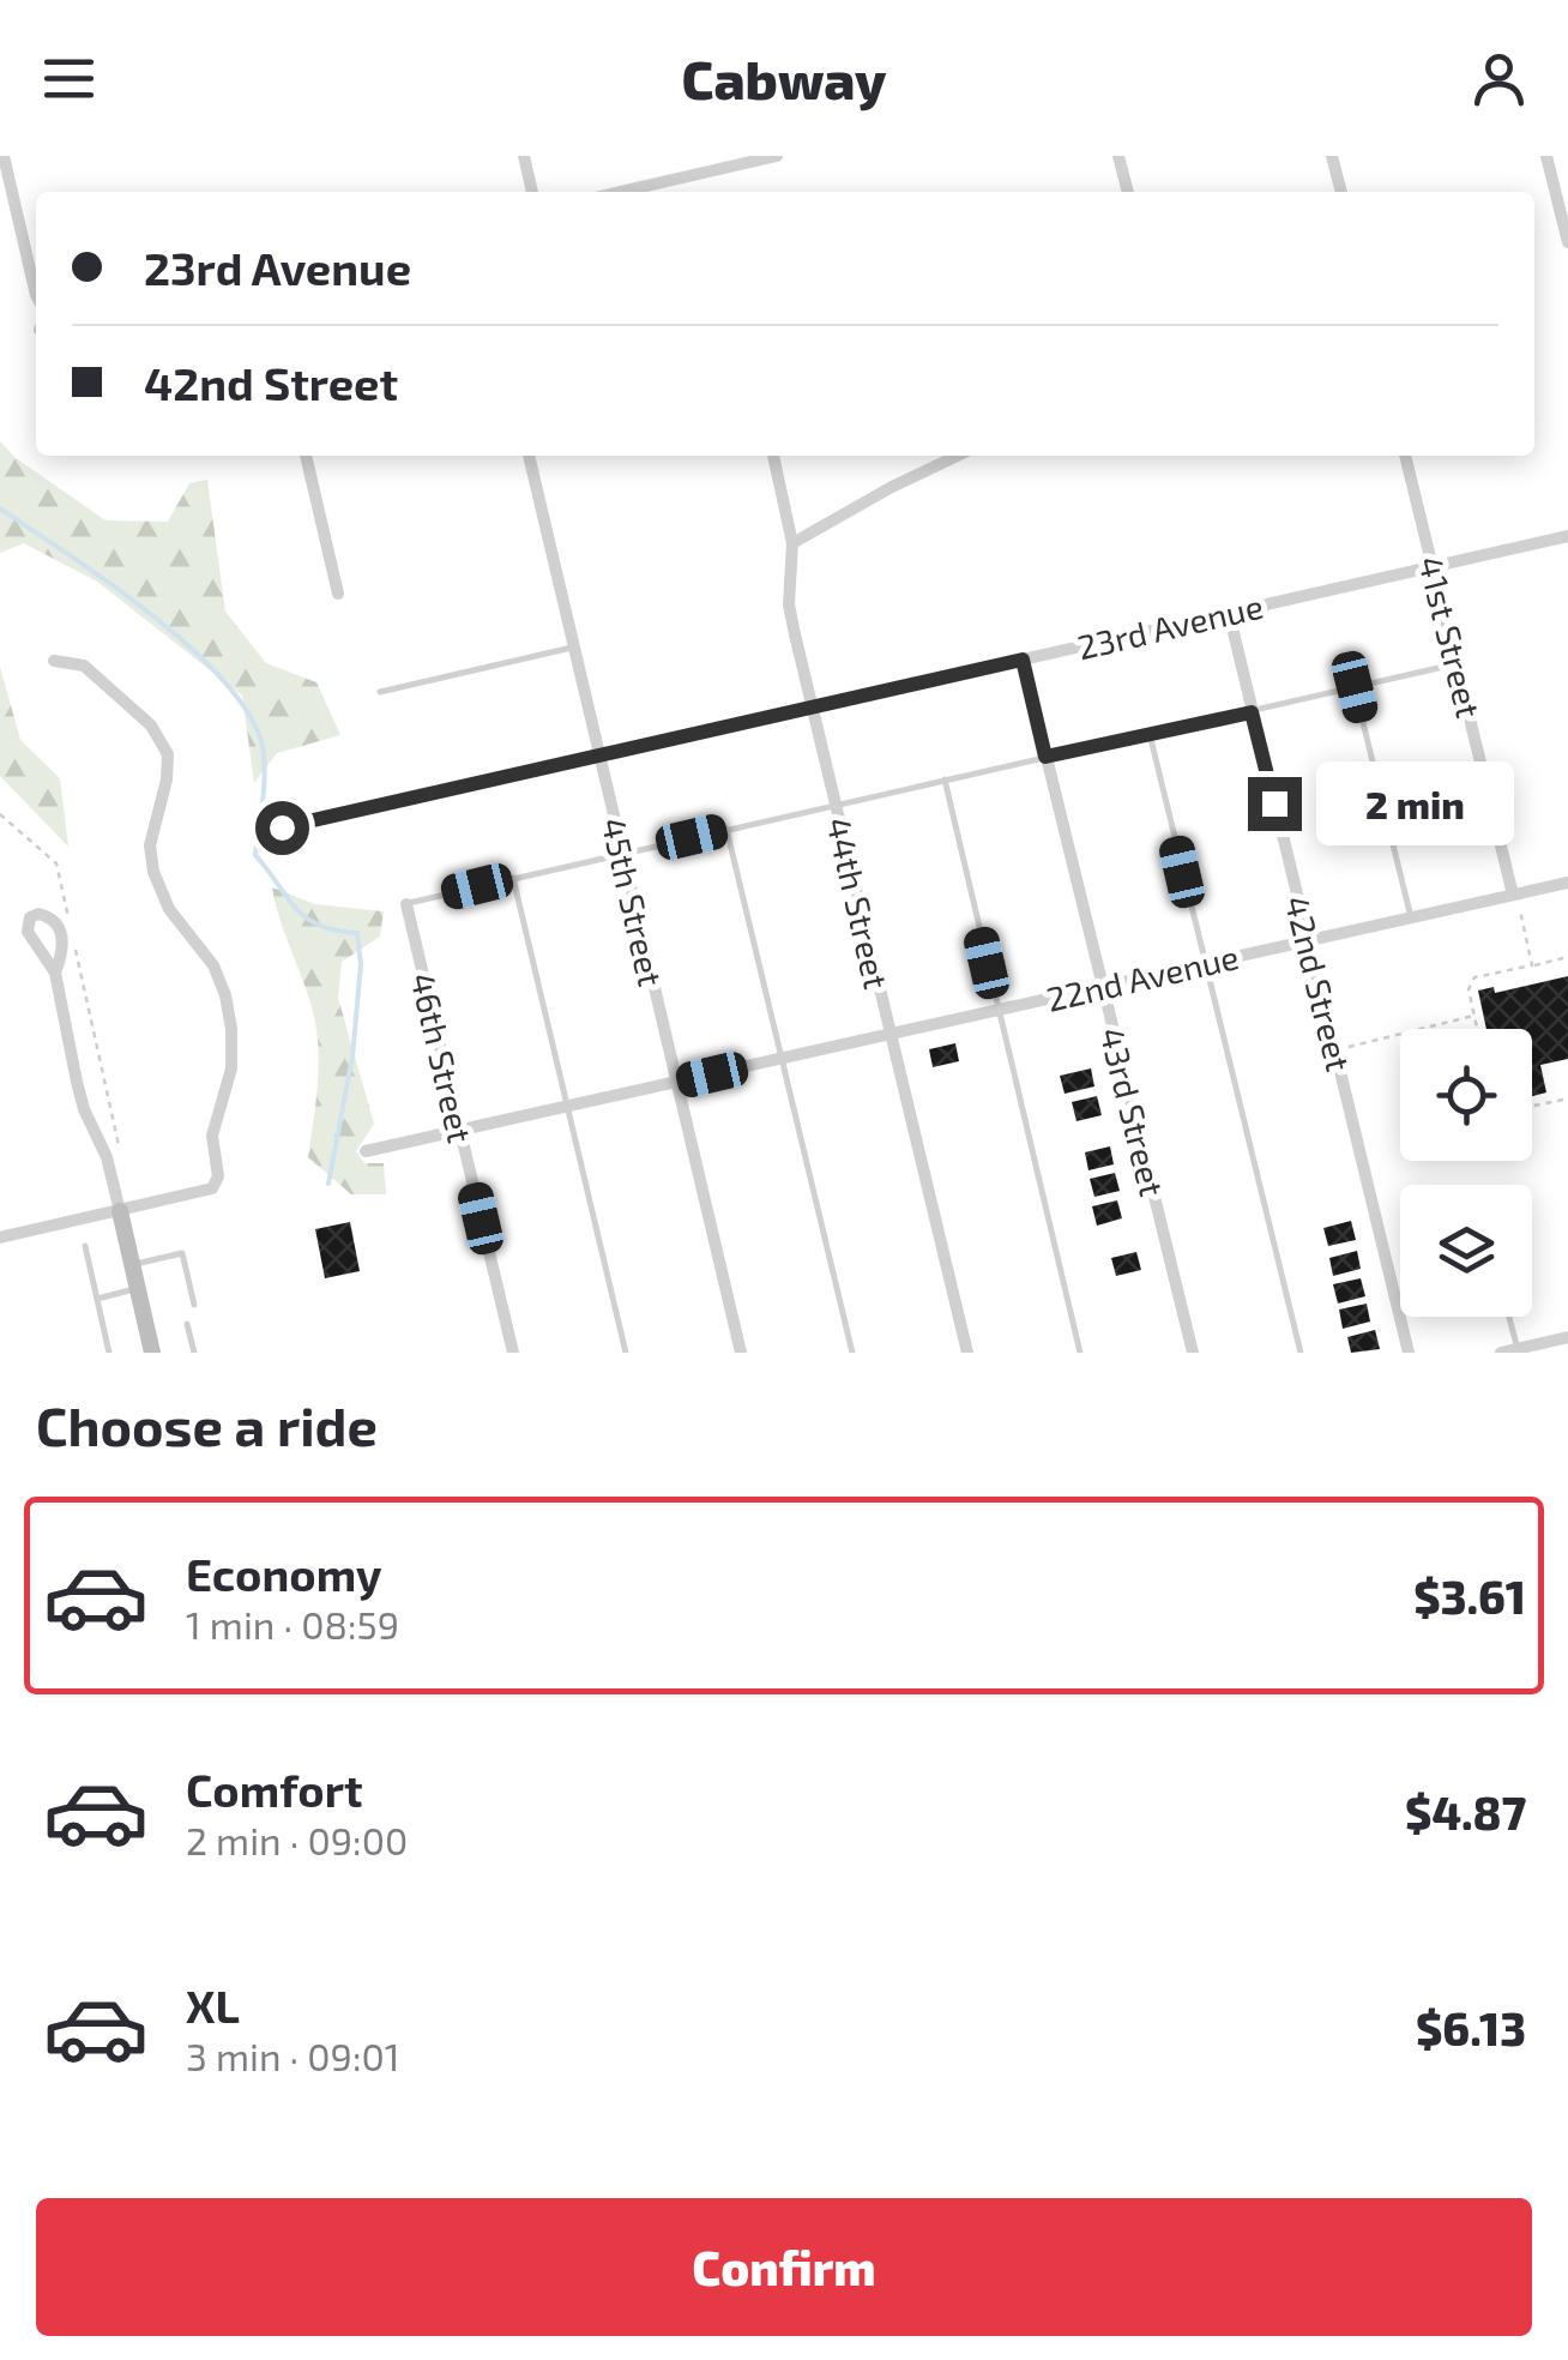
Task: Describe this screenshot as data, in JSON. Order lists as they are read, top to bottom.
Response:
{
  "streets": {
    "street": [
      "23rd Avenue",
      "41st Street",
      "45th Street",
      "44th Street",
      "22nd Avenue",
      "42nd Street",
      "46th Street",
      "43rd Street"
    ]
  },
  "crossings": [
    ["23rd Avenue", "41st Street"],
    ["23rd Avenue", "45th Street"],
    ["23rd Avenue", "44th Street"],
    ["23rd Avenue", "42nd Street"],
    ["23rd Avenue", "43rd Street"],
    ["41st Street", "22nd Avenue"],
    ["45th Street", "22nd Avenue"],
    ["44th Street", "22nd Avenue"],
    ["22nd Avenue", "42nd Street"],
    ["22nd Avenue", "46th Street"],
    ["22nd Avenue", "43rd Street"]
  ],
  "page": {
    "header": "Cabway",
    "banner": ["23rd Avenue", "42nd Street"],
    "bubble": "2 min",
    "heading": "Choose a ride",
    "list": [
      {
        "name": "Economy",
        "note": "1 min · 08:59",
        "value": "$3.61"
      },
      {
        "name": "Comfort",
        "note": "2 min · 09:00",
        "value": "$4.87"
      },
      {
        "name": "XL",
        "note": "3 min · 09:01",
        "value": "$6.13"
      }
    ],
    "buttons": "Confirm"
  }
}
